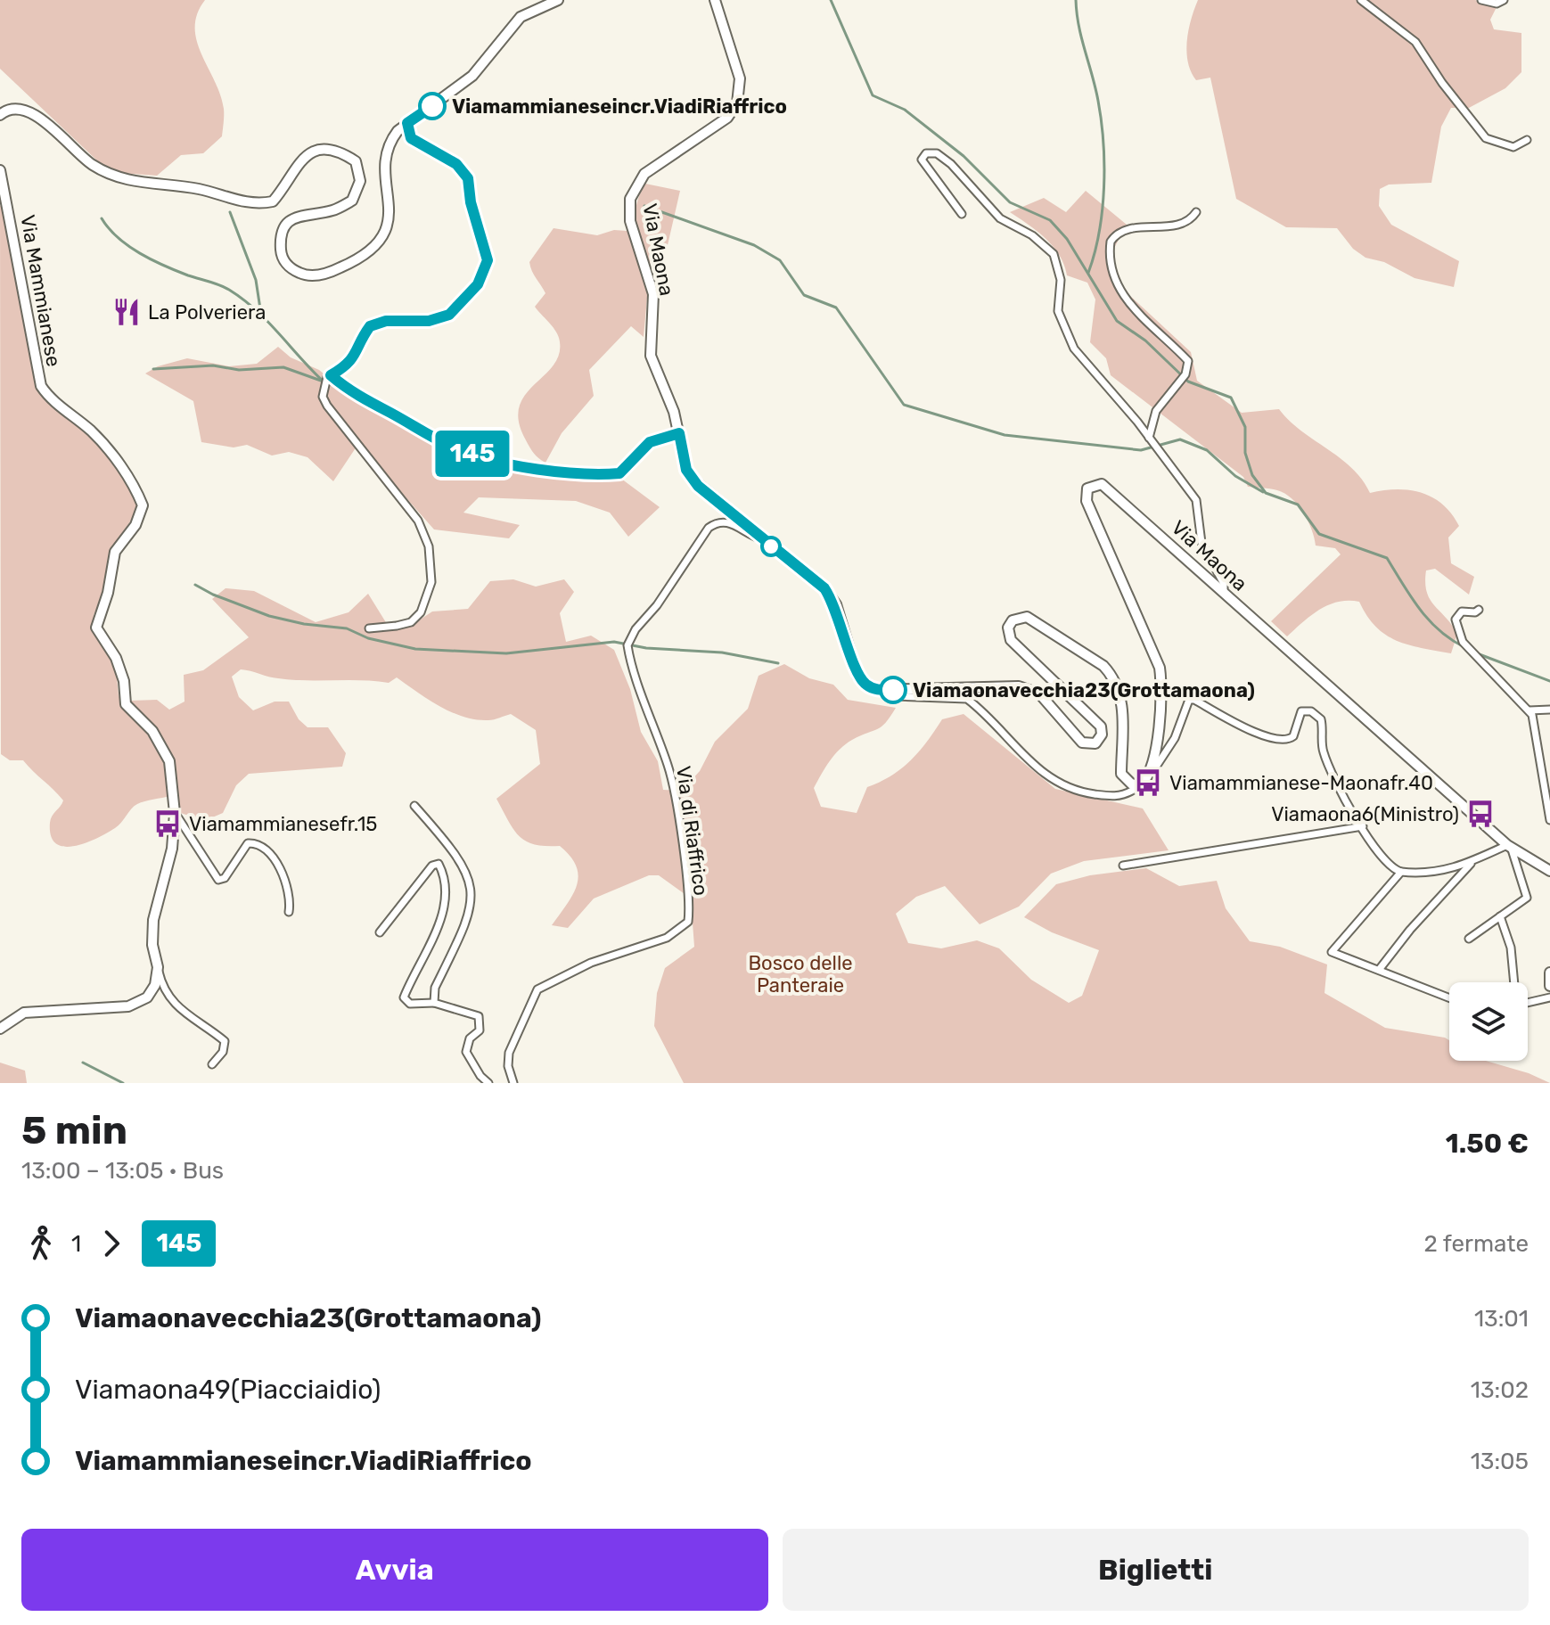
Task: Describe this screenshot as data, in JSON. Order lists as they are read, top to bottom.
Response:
{
  "streets": {
    "main road": ["Via Maona", "Via Mammianese"],
    "street": ["Via di Riaffrico"]
  },
  "crossings": [
    ["Via Maona", "Via di Riaffrico"]
  ],
  "parks": ["Bosco delle Panteraie"],
  "places": {
    "other": ["Viamammianeseincr.ViadiRiaffrico", "Viamaonavecchia23(Grottamaona)"],
    "restaurant": ["La Polveriera"],
    "bus stop": ["Viamammianese-Maonafr.40", "Viamaona6(Ministro)", "Viamammianesefr.15"]
  },
  "lines": ["bus line 145"],
  "page": {
    "on_map": "145",
    "heading": ["5 min", "13:00 – 13:05 · Bus", "1.50 €"],
    "legs": ["1", "145", "2 fermate"],
    "list": [
      {
        "name": "Viamaonavecchia23(Grottamaona)",
        "value": "13:01"
      },
      {
        "name": "Viamaona49(Piacciaidio)",
        "value": "13:02"
      },
      {
        "name": "Viamammianeseincr.ViadiRiaffrico",
        "value": "13:05"
      }
    ],
    "buttons": ["Avvia", "Biglietti"]
  }
}
